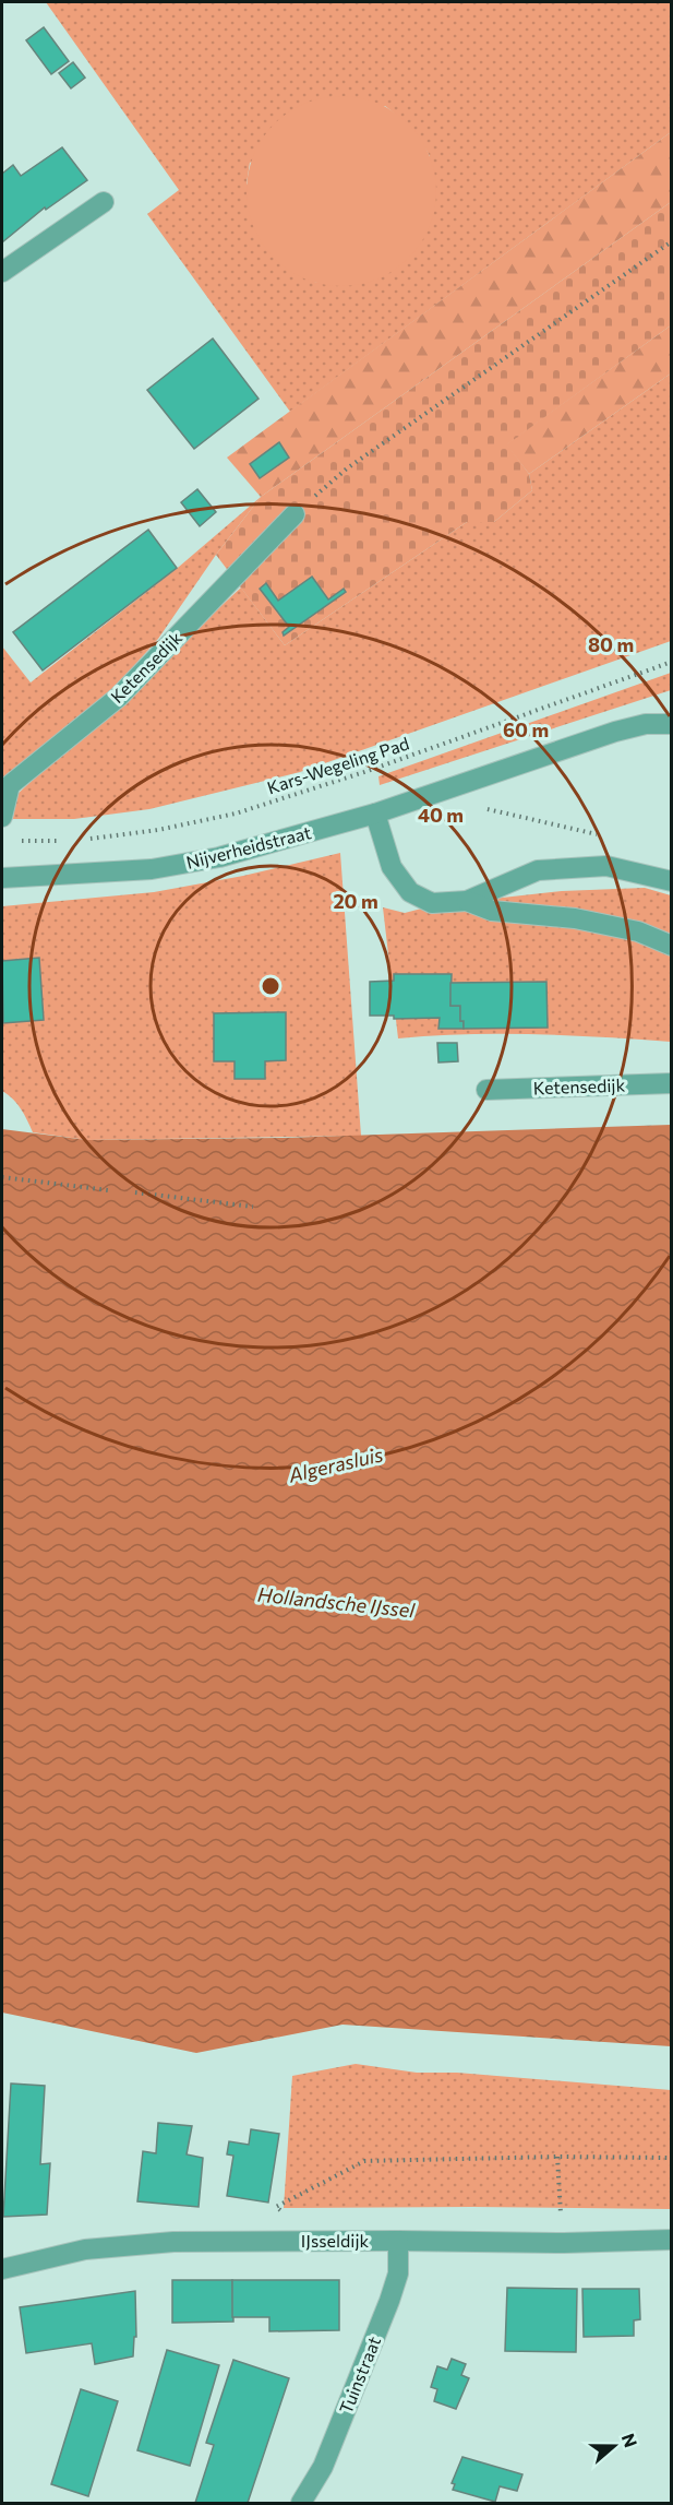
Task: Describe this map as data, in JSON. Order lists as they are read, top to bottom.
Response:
{
  "streets": {
    "street": [
      "Ketensedijk",
      "Nijverheidstraat",
      "IJsseldijk",
      "Tuinstraat"
    ],
    "path": ["Kars-Wegeling Pad"]
  },
  "crossings": [
    ["IJsseldijk", "Tuinstraat"]
  ],
  "water": ["Algerasluis", "Hollandsche IJssel"],
  "north": "right",
  "rings": [
    "80 m",
    "60 m",
    "40 m",
    "20 m"
  ]
}
